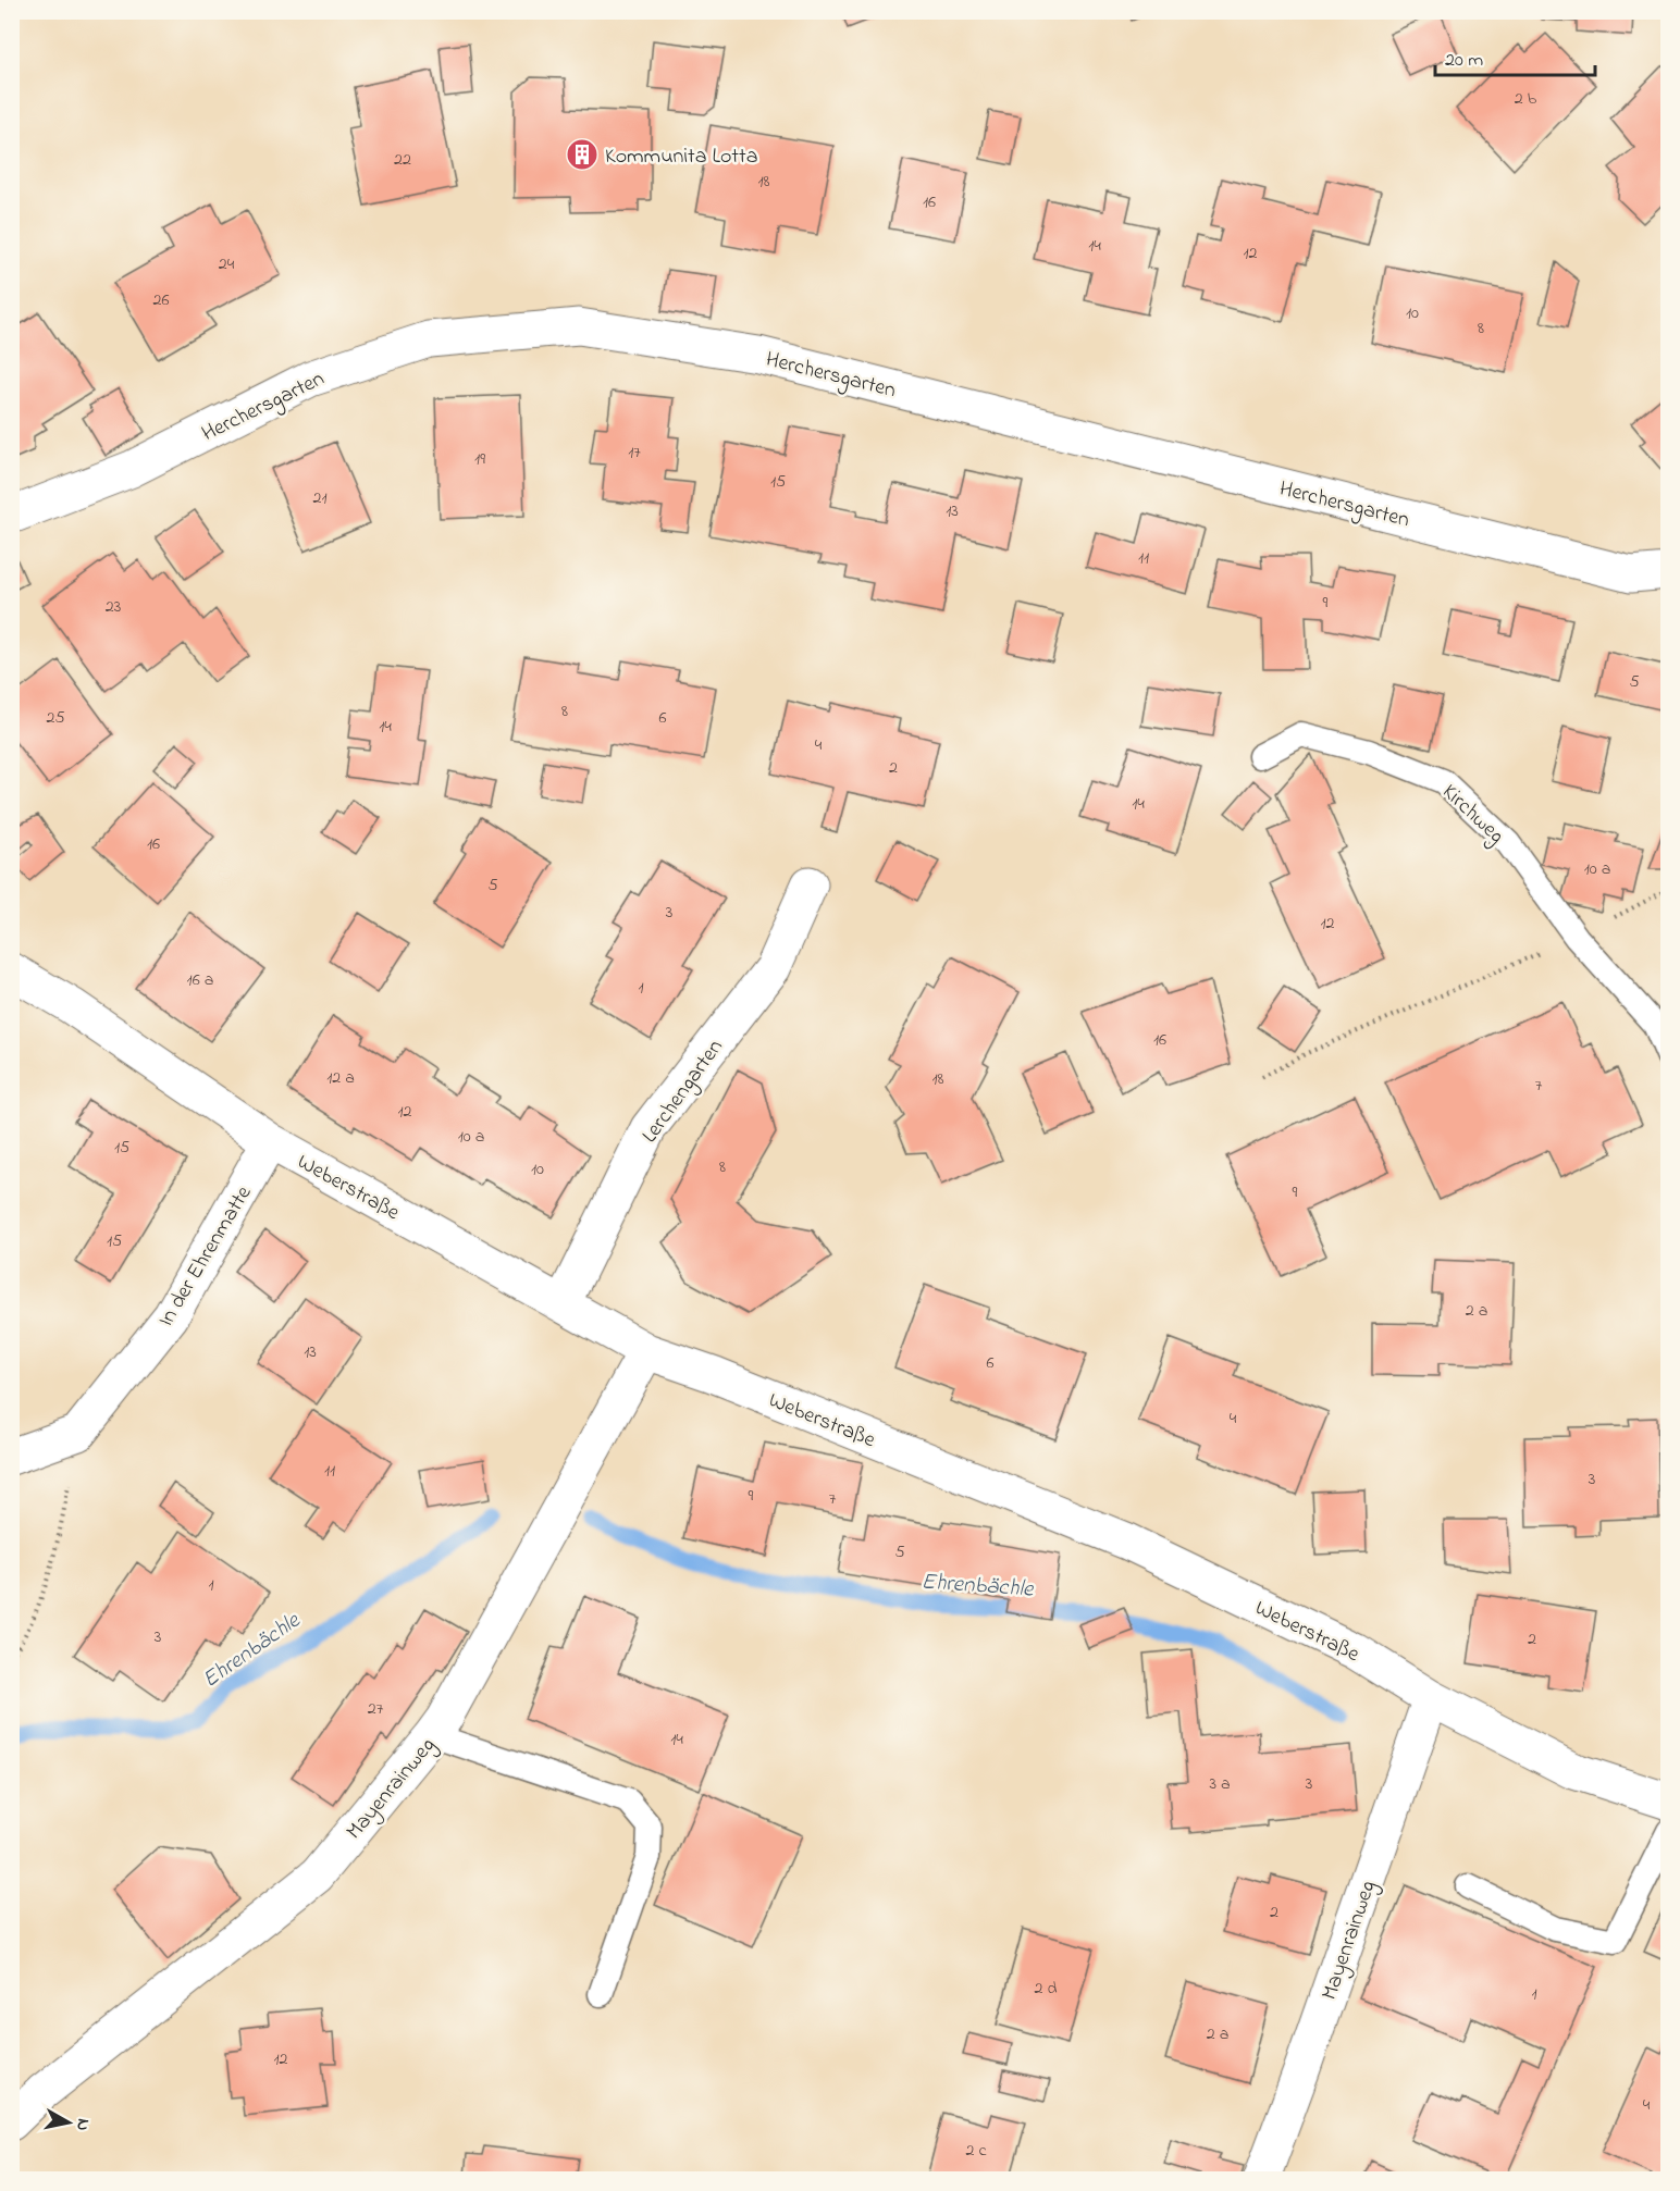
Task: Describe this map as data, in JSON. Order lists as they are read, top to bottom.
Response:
{
  "streets": {
    "street": [
      "Herchersgarten",
      "Lerchengarten",
      "Weberstraße",
      "In der Ehrenmatte",
      "Mayenrainweg"
    ],
    "lane": ["Kirchweg"]
  },
  "crossings": [
    ["Lerchengarten", "Weberstraße"],
    ["Weberstraße", "In der Ehrenmatte"],
    ["Weberstraße", "Mayenrainweg"]
  ],
  "water": ["Ehrenbächle"],
  "places": {
    "building": ["Kommunita Lotta"]
  },
  "house_numbers": [
    "2 b",
    "22",
    "18",
    "16",
    "14",
    "12",
    "24",
    "26",
    "10",
    "8",
    "17",
    "19",
    "15",
    "21",
    "13",
    "11",
    "9",
    "23",
    "5",
    "8",
    "25",
    "6",
    "14",
    "4",
    "2",
    "14",
    "16",
    "10 a",
    "5",
    "3",
    "12",
    "16 a",
    "1",
    "16",
    "12 a",
    "18",
    "7",
    "12",
    "10 a",
    "15",
    "8",
    "10",
    "9",
    "15",
    "2 a",
    "13",
    "6",
    "4",
    "11",
    "3",
    "9",
    "7",
    "5",
    "1",
    "3",
    "2",
    "27",
    "14",
    "3 a",
    "3",
    "2",
    "2 d",
    "1",
    "2 a",
    "12",
    "4",
    "2 c"
  ],
  "scale_bar": "20 m",
  "north": "right"
}
